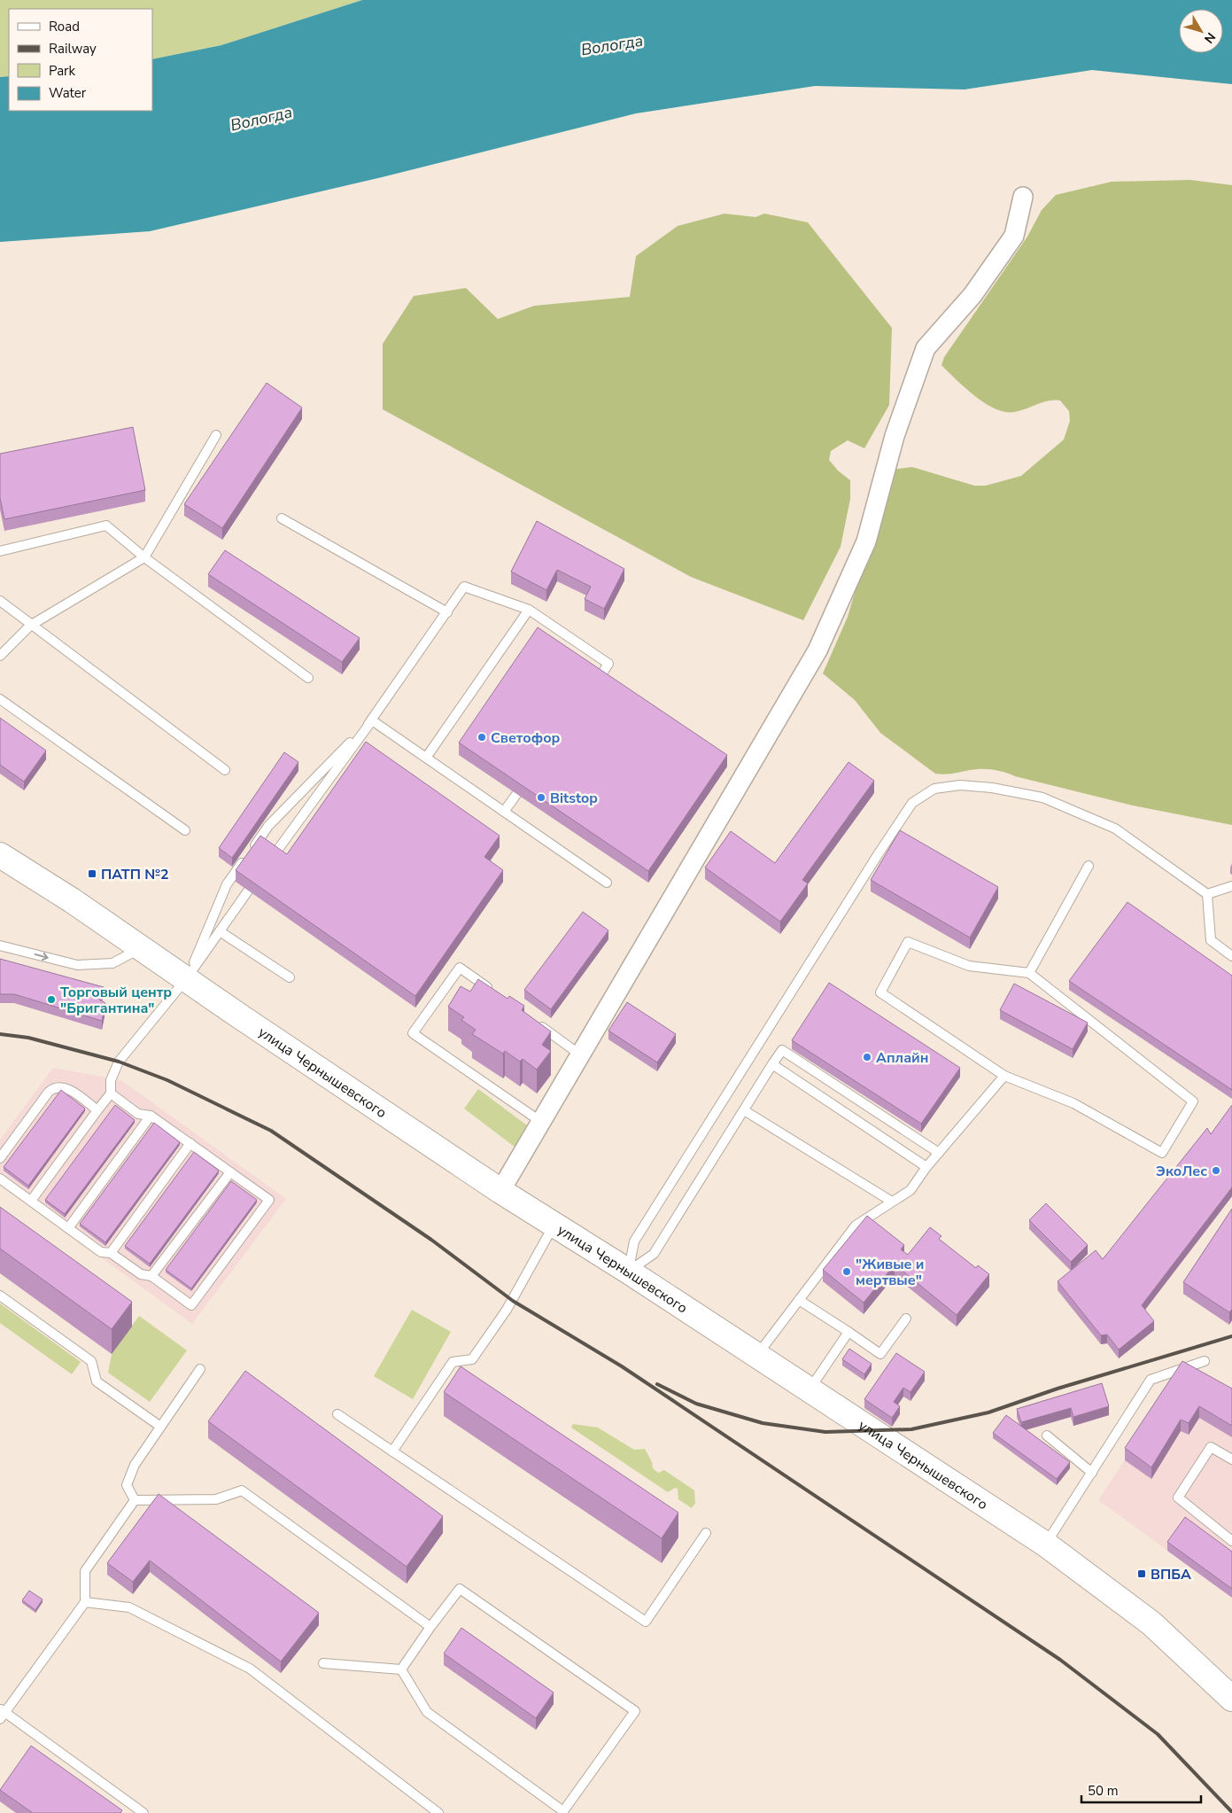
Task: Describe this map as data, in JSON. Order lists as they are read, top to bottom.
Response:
{
  "streets": {
    "main road": ["улица Чернышевского"]
  },
  "water": ["Вологда"],
  "places": {
    "other": [
      "Светофор",
      "Bitstop",
      "Торговый центр \"Бригантина\"",
      "Аплайн",
      "ЭкоЛес",
      "\"Живые и мертвые\""
    ],
    "transit": ["ПАТП №2", "ВПБА"]
  },
  "legend": [
    "Road",
    "Railway",
    "Park",
    "Water"
  ],
  "scale_bar": "50 m",
  "north": "bottom right"
}
